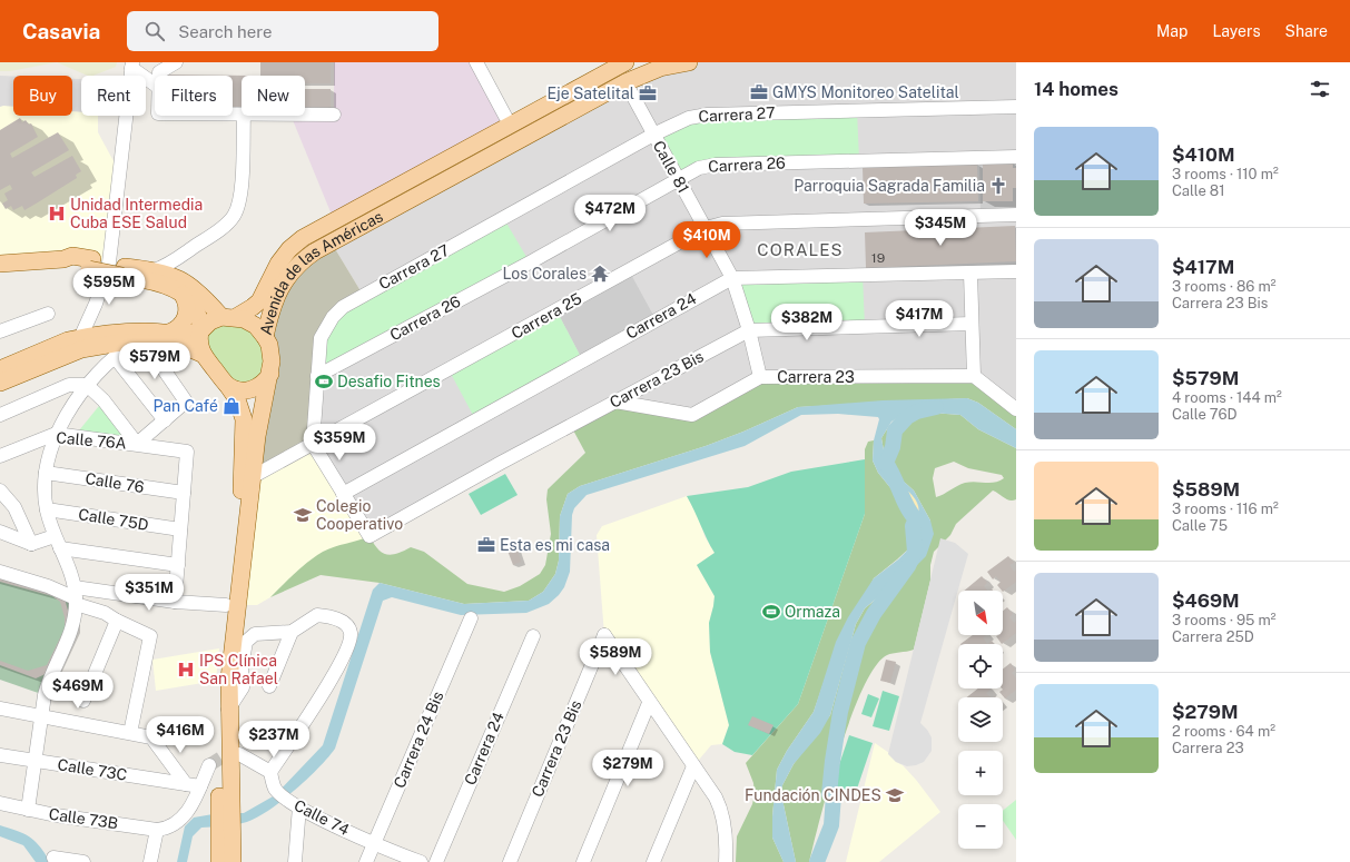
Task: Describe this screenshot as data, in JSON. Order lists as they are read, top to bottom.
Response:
{
  "streets": {
    "main road": ["Avenida de las Américas"],
    "street": [
      "Carrera 27",
      "Carrera 26",
      "Calle 81",
      "Carrera 25",
      "Carrera 24",
      "Carrera 23",
      "Carrera 23 Bis",
      "Calle 76A",
      "Calle 76",
      "Calle 75D",
      "Carrera 24 Bis",
      "Calle 73C",
      "Calle 74",
      "Calle 73B"
    ]
  },
  "crossings": [
    ["Carrera 27", "Carrera 26"],
    ["Carrera 27", "Calle 81"],
    ["Carrera 27", "Carrera 25"],
    ["Carrera 26", "Calle 81"],
    ["Calle 81", "Avenida de las Américas"],
    ["Calle 81", "Carrera 25"],
    ["Calle 81", "Carrera 24"],
    ["Calle 81", "Carrera 23"],
    ["Calle 81", "Carrera 23 Bis"],
    ["Avenida de las Américas", "Carrera 25"],
    ["Carrera 24", "Carrera 23 Bis"],
    ["Carrera 23", "Carrera 23 Bis"],
    ["Calle 76A", "Calle 76"],
    ["Carrera 24 Bis", "Calle 74"]
  ],
  "districts": ["CORALES"],
  "places": {
    "office": ["GMYS Monitoreo Satelital", "Eje Satelital", "Esta es mi casa"],
    "church": ["Parroquia Sagrada Familia"],
    "hospital": ["Unidad Intermedia Cuba ESE Salud", "IPS Clínica San Rafael"],
    "temple": ["Los Corales"],
    "sports": ["Desafio Fitnes", "Ormaza"],
    "shop": ["Pan Café"],
    "school or university": ["Colegio Cooperativo", "Fundación CINDES"]
  },
  "house_numbers": ["19"],
  "north": "bottom right",
  "page": {
    "header": "Casavia",
    "search": "Search here",
    "nav": ["Map", "Layers", "Share"],
    "heading": "14 homes",
    "chip": [
      "Buy",
      "Rent",
      "Filters",
      "New"
    ],
    "list": [
      {
        "name": "$410M",
        "note": "3 rooms · 110 m² · Calle 81"
      },
      {
        "name": "$417M",
        "note": "3 rooms · 86 m² · Carrera 23 Bis"
      },
      {
        "name": "$579M",
        "note": "4 rooms · 144 m² · Calle 76D"
      },
      {
        "name": "$589M",
        "note": "3 rooms · 116 m² · Calle 75"
      },
      {
        "name": "$469M",
        "note": "3 rooms · 95 m² · Carrera 25D"
      },
      {
        "name": "$279M",
        "note": "2 rooms · 64 m² · Carrera 23"
      }
    ],
    "price": [
      "$472M",
      "$345M",
      "$410M",
      "$595M",
      "$417M",
      "$382M",
      "$579M",
      "$359M",
      "$351M",
      "$589M",
      "$469M",
      "$416M",
      "$237M",
      "$279M"
    ],
    "map_buttons": ["+", "−"]
  }
}
